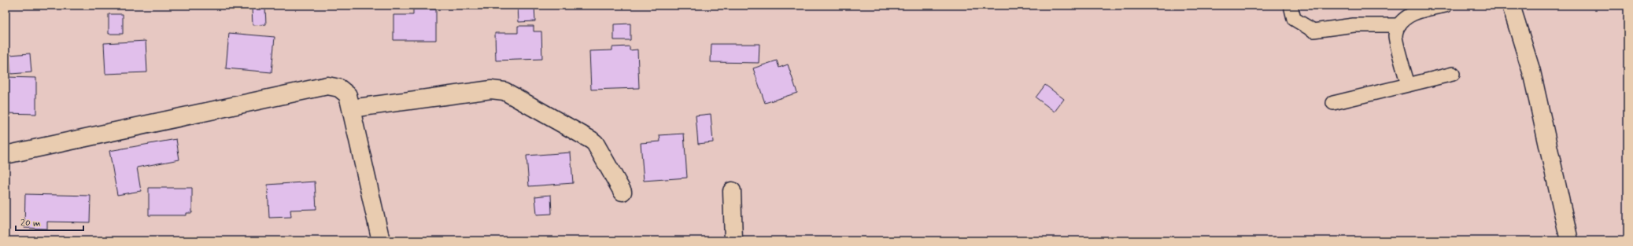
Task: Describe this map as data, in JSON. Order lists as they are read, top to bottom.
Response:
{
  "scale_bar": "20 m"
}
